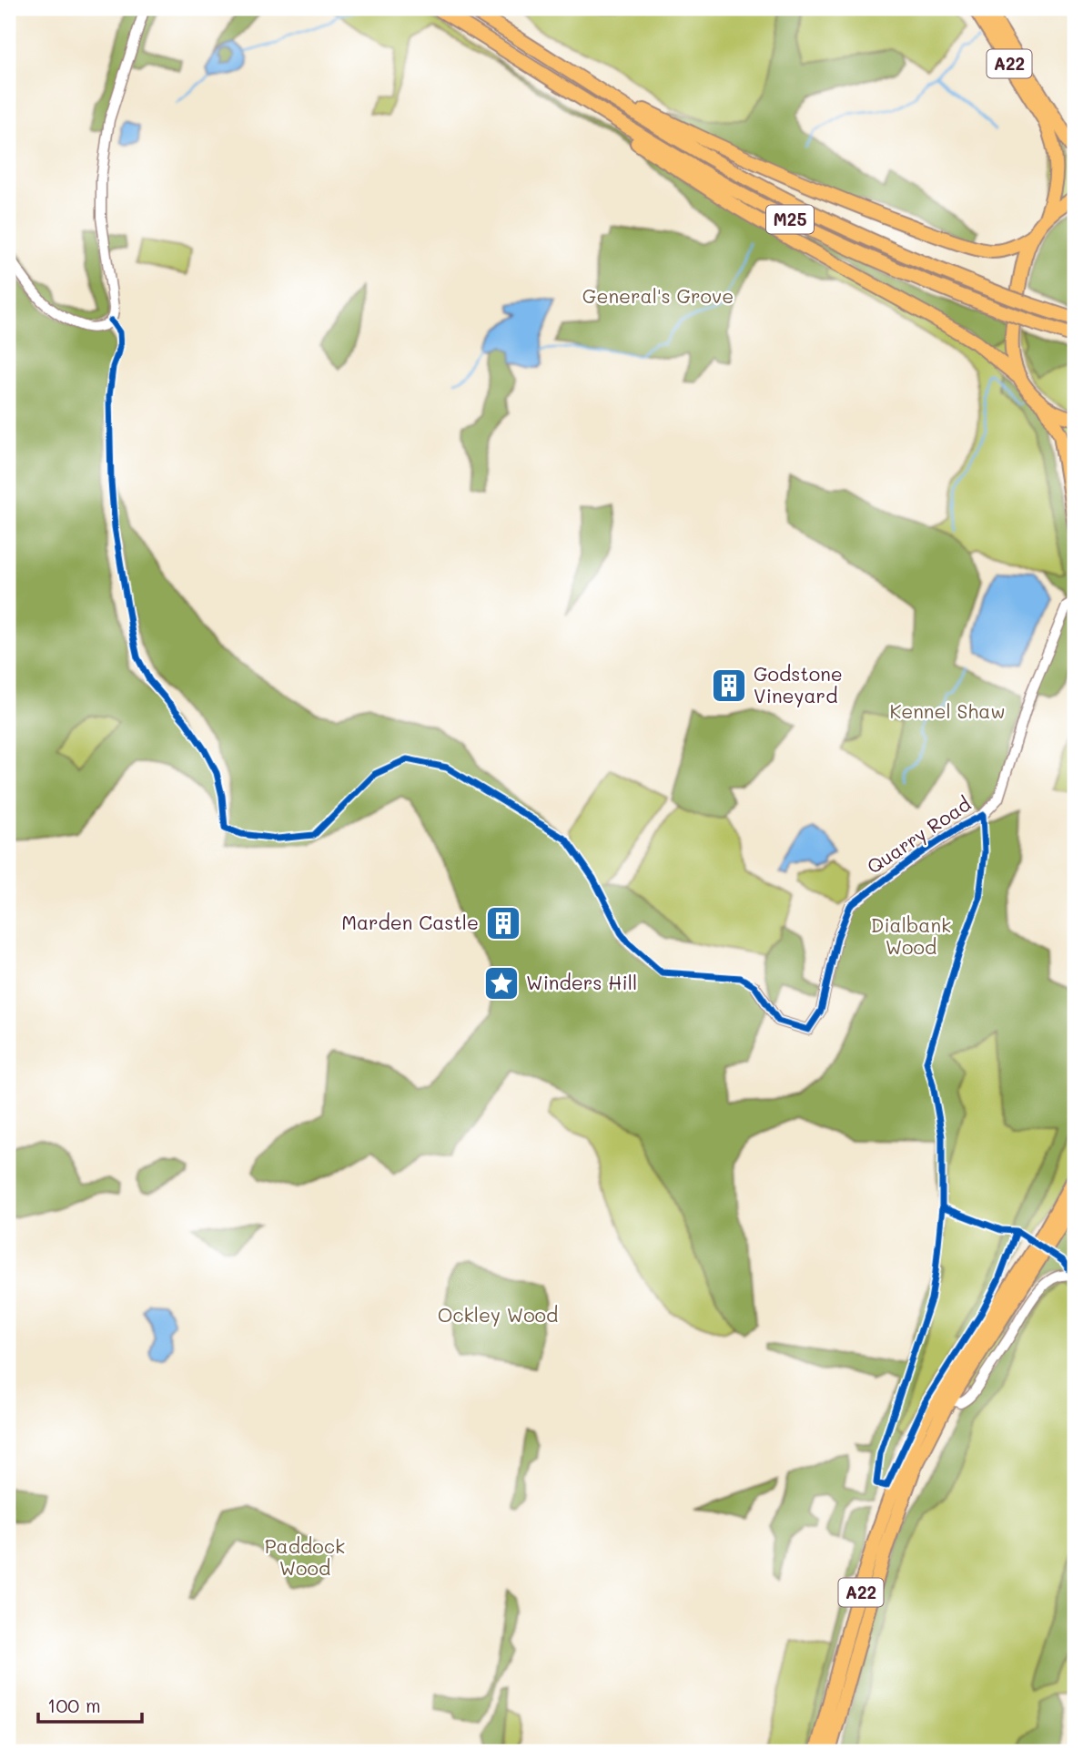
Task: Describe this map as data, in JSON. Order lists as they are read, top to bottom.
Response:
{
  "streets": {
    "highway": ["A22", "M25"],
    "street": ["Quarry Road"]
  },
  "parks": [
    "General's Grove",
    "Kennel Shaw",
    "Dialbank Wood",
    "Ockley Wood",
    "Paddock Wood"
  ],
  "places": {
    "building": ["Godstone Vineyard", "Marden Castle"],
    "place": ["Winders Hill"]
  },
  "scale_bar": "100 m"
}
